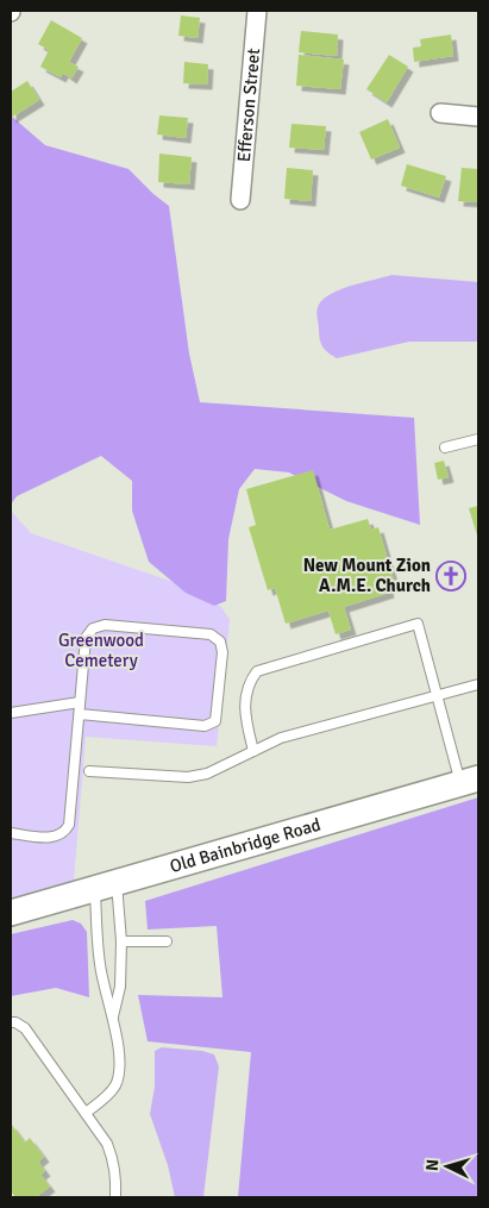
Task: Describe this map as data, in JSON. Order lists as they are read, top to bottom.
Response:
{
  "streets": {
    "main road": ["Old Bainbridge Road"],
    "street": ["Efferson Street"]
  },
  "parks": ["Greenwood Cemetery"],
  "places": {
    "church": ["New Mount Zion A.M.E. Church"]
  },
  "north": "left"
}
